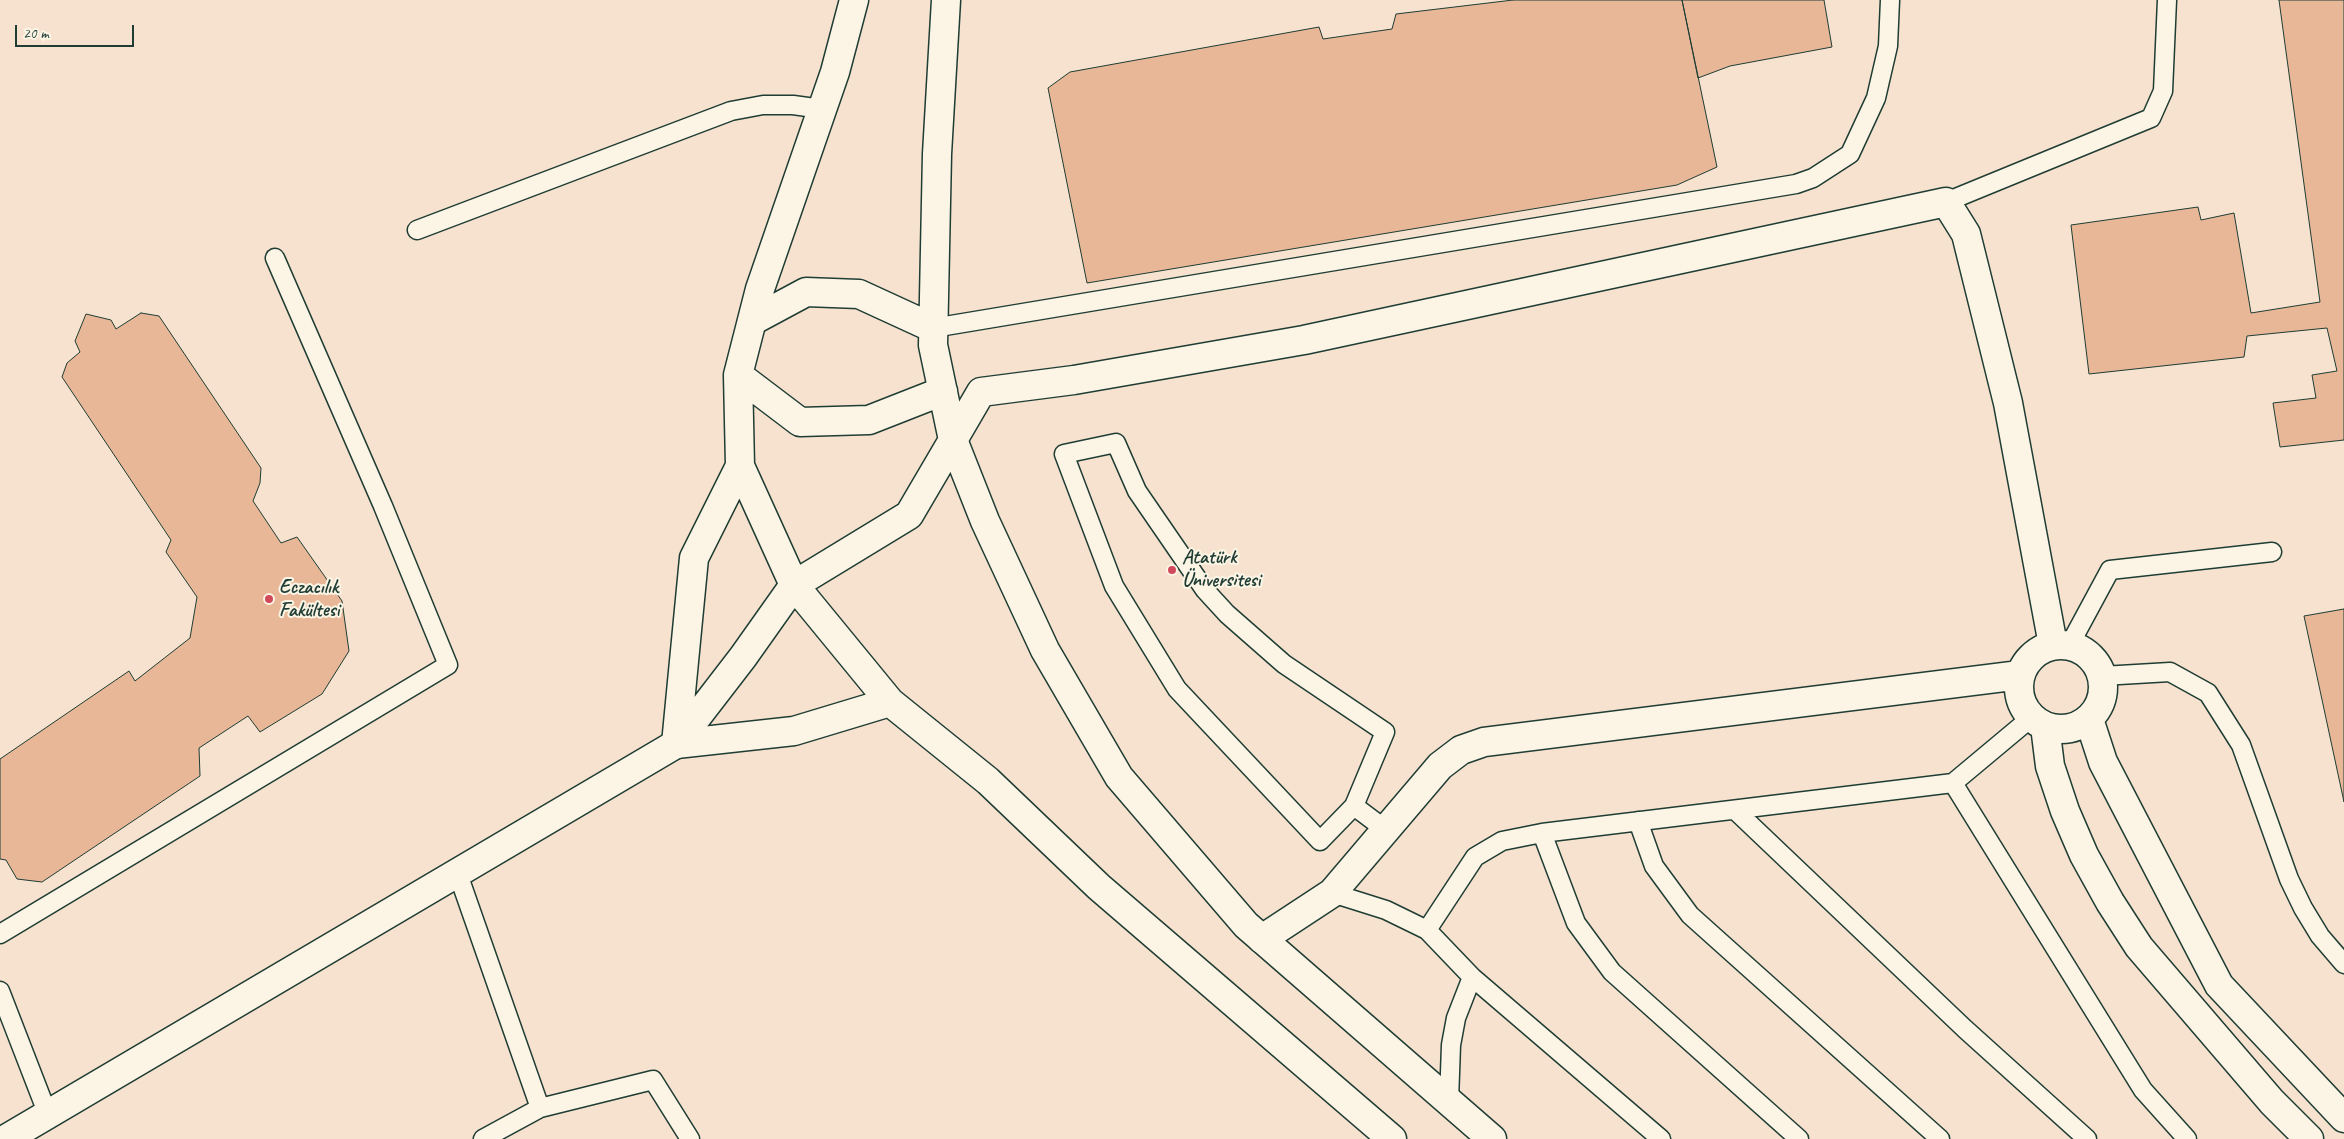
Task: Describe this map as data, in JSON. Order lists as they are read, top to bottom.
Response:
{
  "places": ["Atatürk Üniversitesi", "Eczacılık Fakültesi"],
  "scale_bar": "20 m"
}
